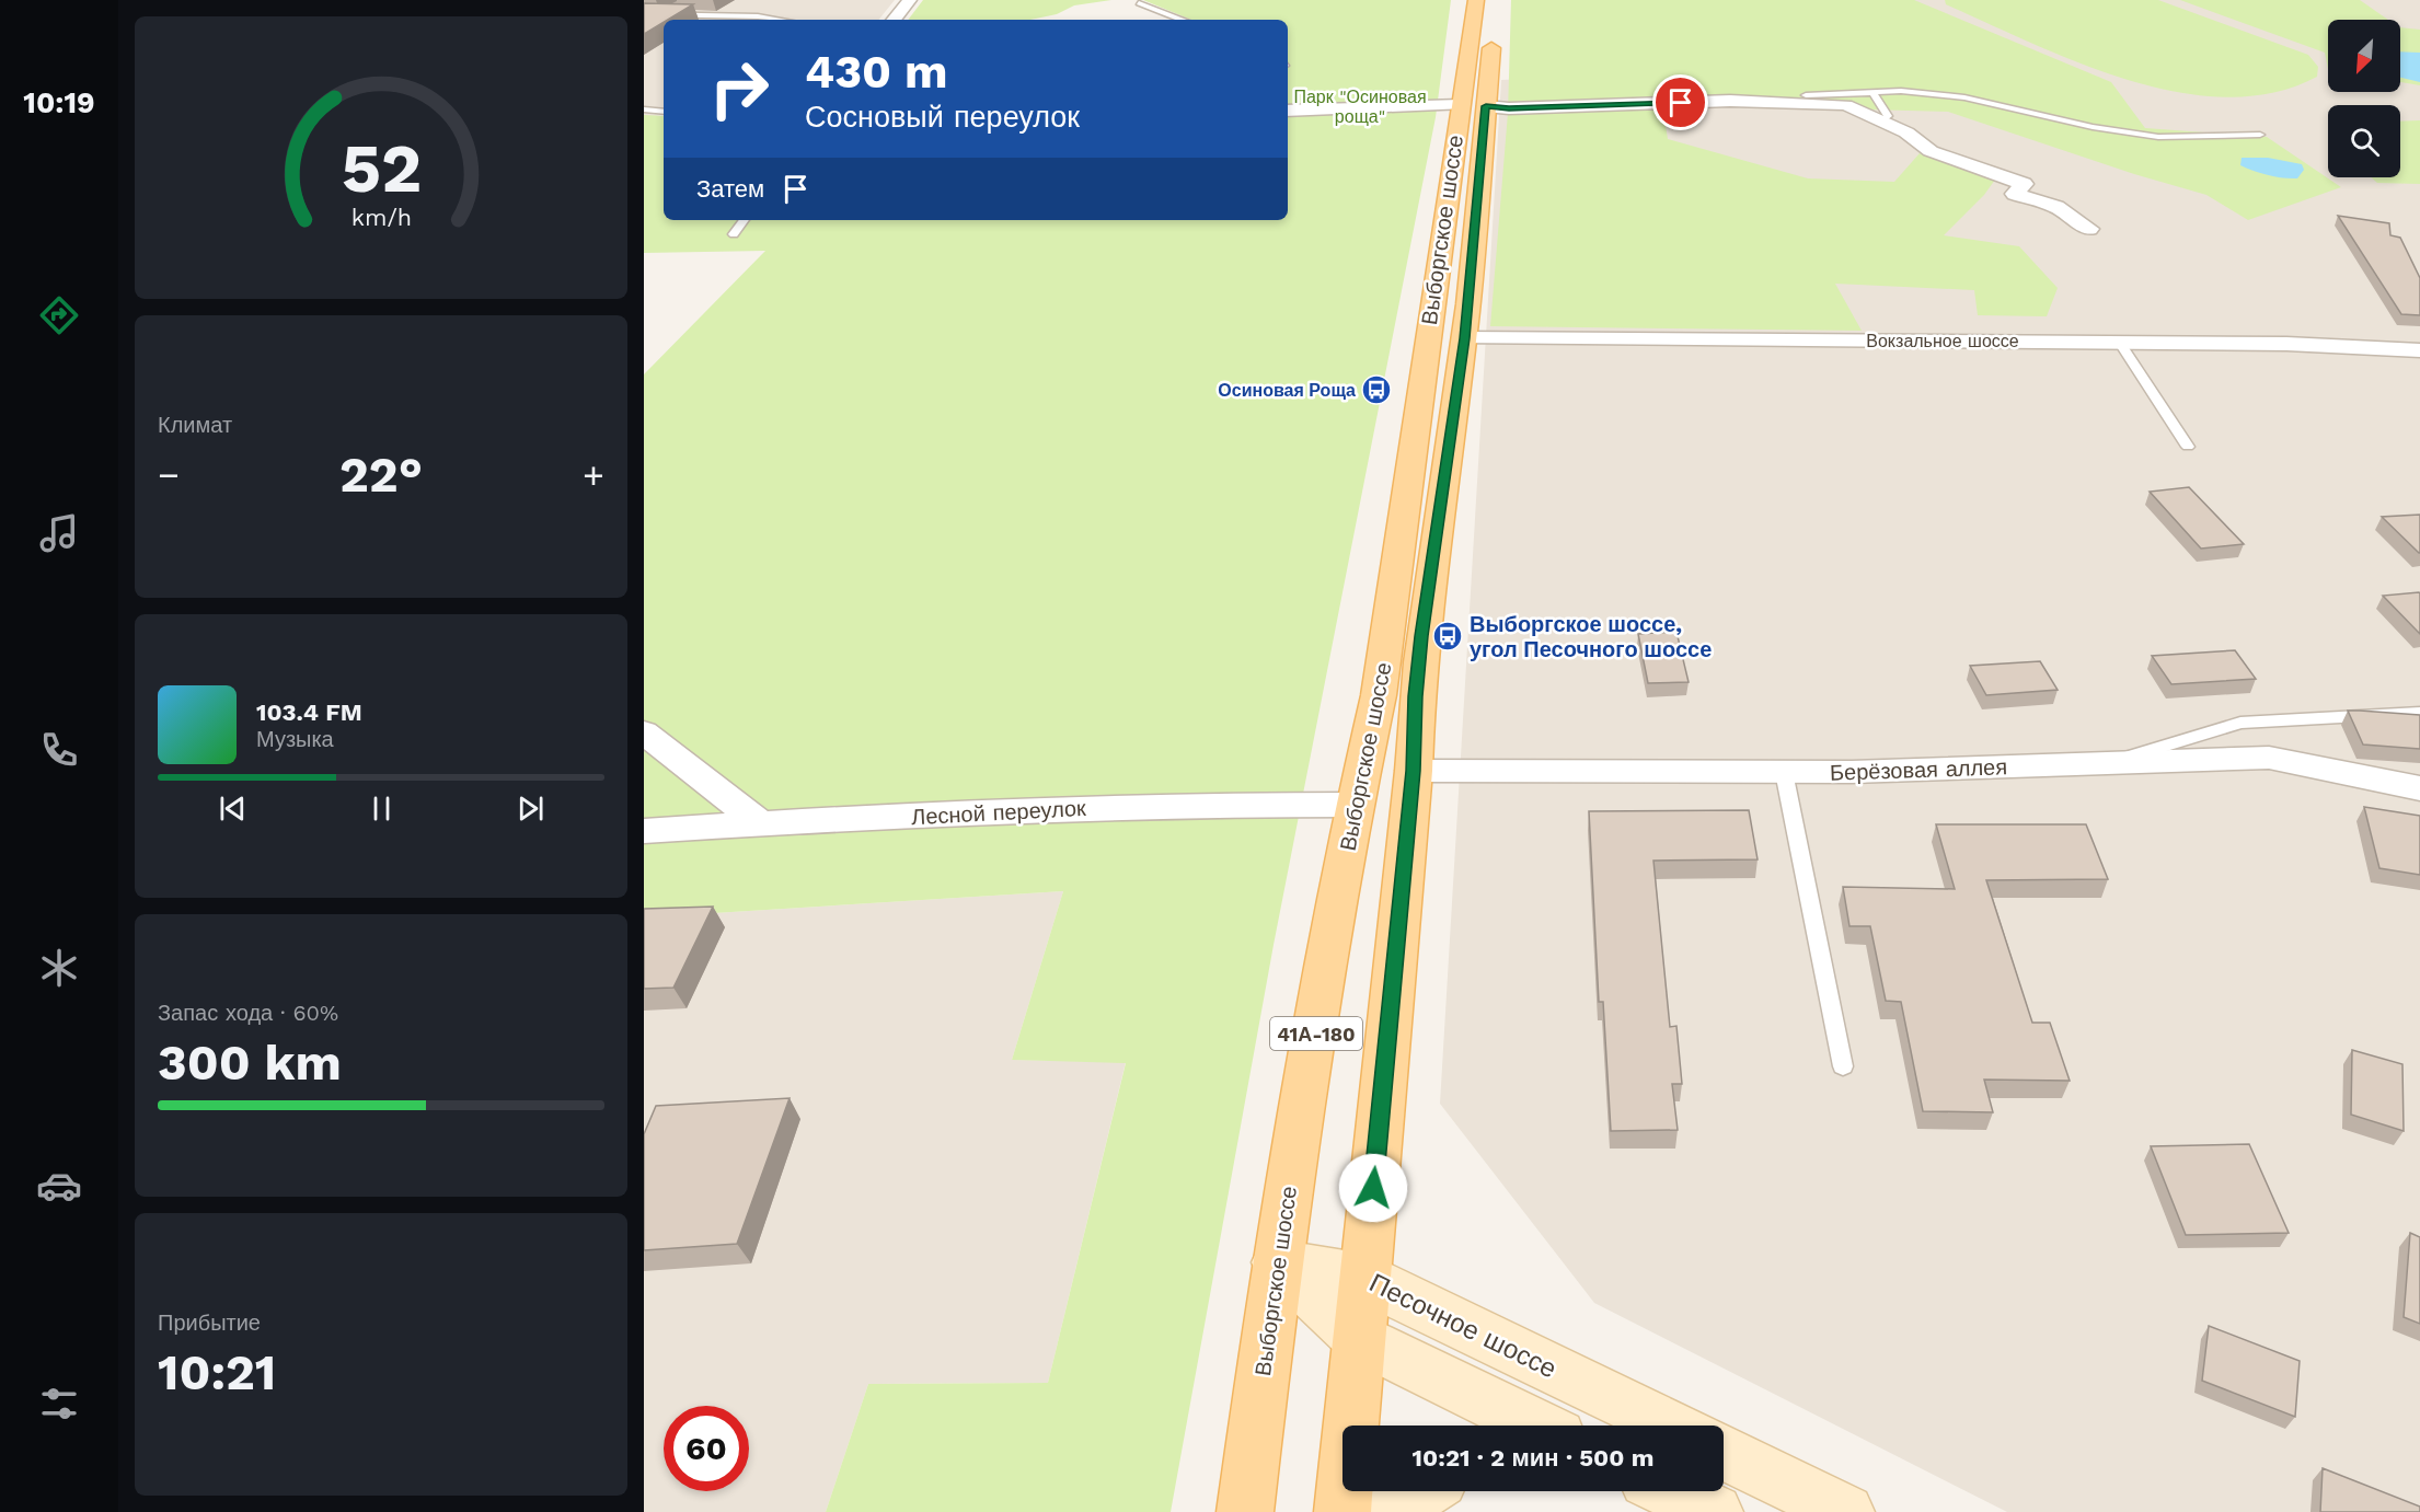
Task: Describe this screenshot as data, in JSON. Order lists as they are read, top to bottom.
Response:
{
  "streets": {
    "main road": ["Выборгское шоссе", "41А-180", "Песочное шоссе"],
    "street": ["Вокзальное шоссе", "Берёзовая аллея", "Лесной переулок"]
  },
  "crossings": [
    ["Выборгское шоссе", "Вокзальное шоссе"],
    ["Выборгское шоссе", "Берёзовая аллея"],
    ["Выборгское шоссе", "Лесной переулок"],
    ["Выборгское шоссе", "Песочное шоссе"]
  ],
  "parks": ["Парк \"Осиновая роща\""],
  "places": {
    "bus stop": ["Осиновая Роща", "Выборгское шоссе, угол Песочного шоссе"]
  },
  "north": "bottom left",
  "page": {
    "tabs": "10:19",
    "turn": ["430 m", "Сосновый переулок"],
    "then": "Затем",
    "tile": [
      "Климат",
      ["Запас хода · 60%", "300 km"],
      ["Прибытие", "10:21"]
    ],
    "heat": ["−", "22°", "+"],
    "song": ["103.4 FM", "Музыка"],
    "limit": "60",
    "trip": "10:21 · 2 мин · 500 m",
    "gauge": ["52", "km/h"]
  }
}
